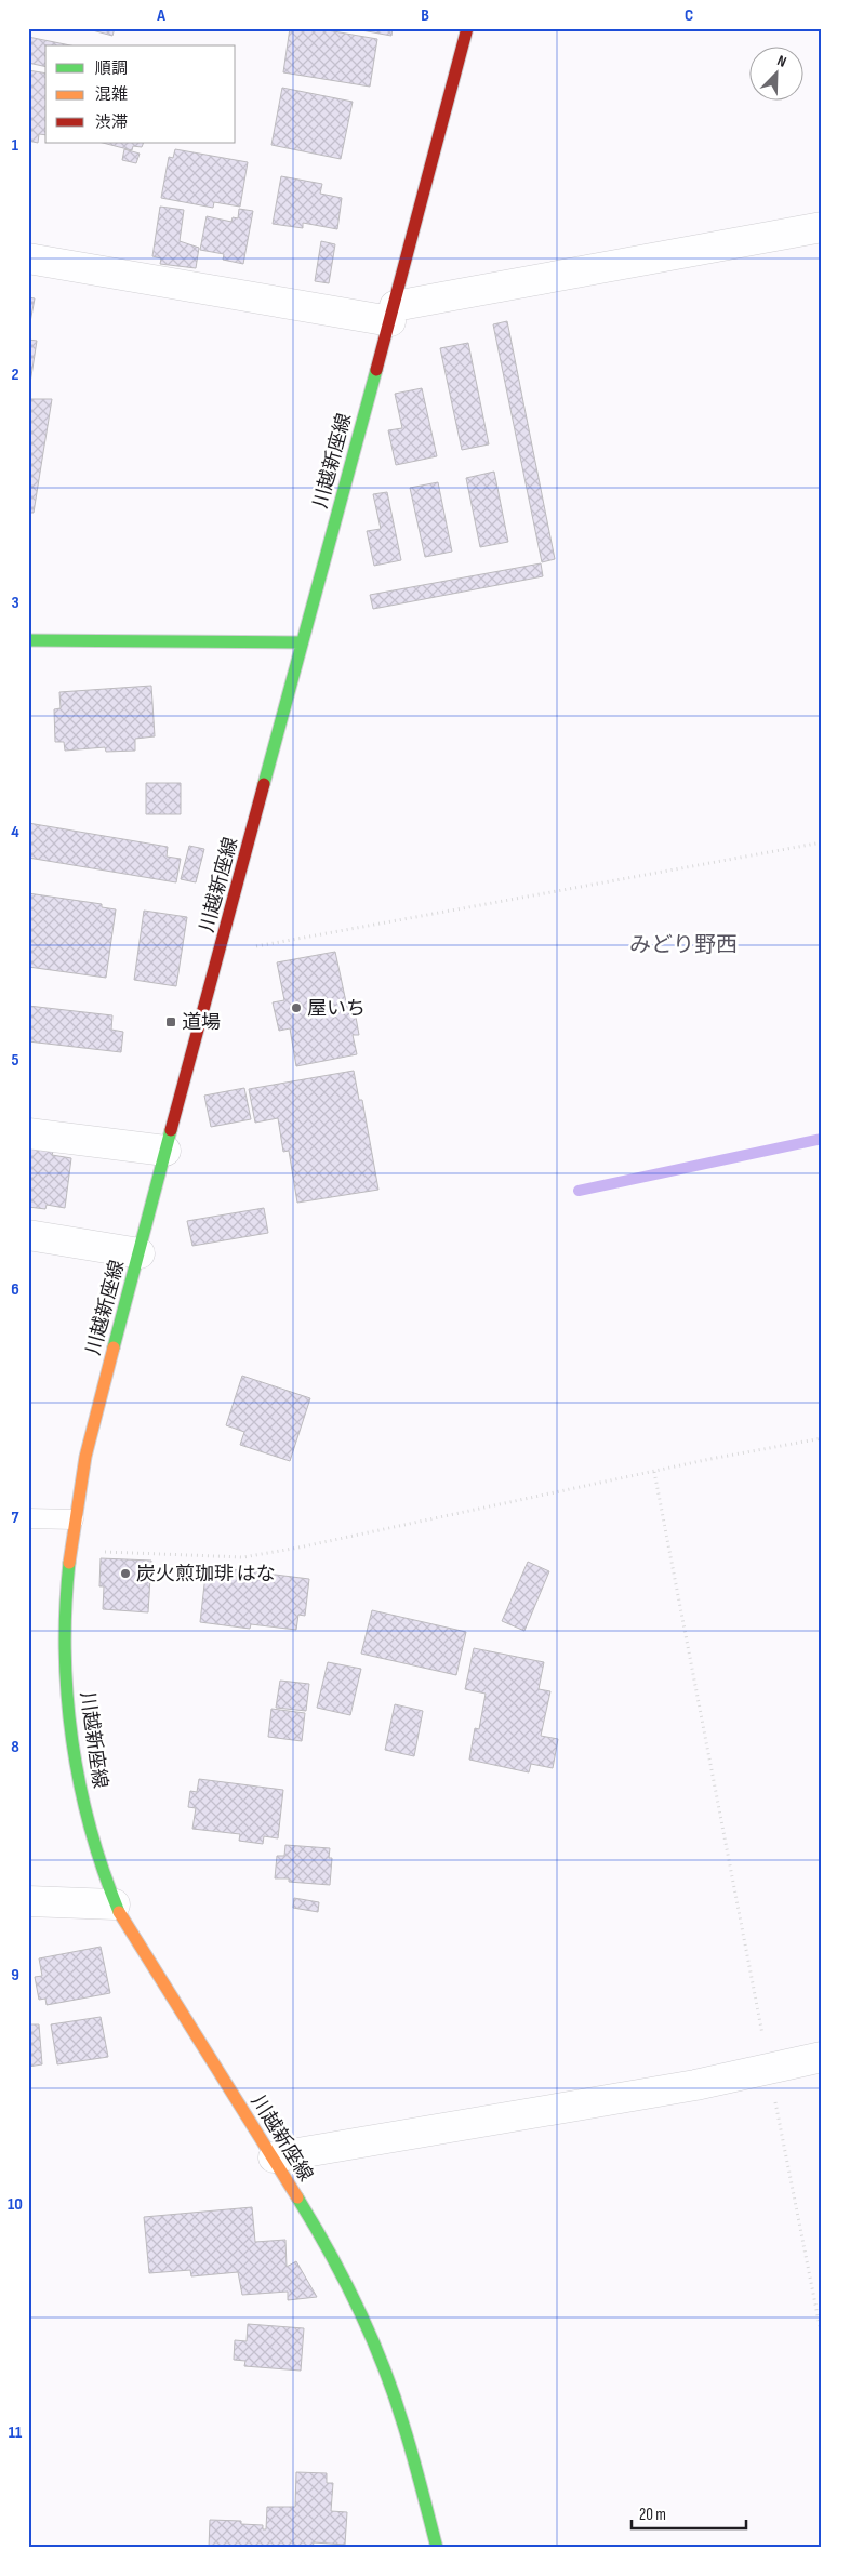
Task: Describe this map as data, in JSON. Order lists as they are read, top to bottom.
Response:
{
  "streets": {
    "main road": ["川越新座線"]
  },
  "districts": ["みどり野西"],
  "places": {
    "other": ["屋いち", "炭火煎珈琲 はな"],
    "transit": ["道場"]
  },
  "legend": ["順調", "混雑", "渋滞"],
  "scale_bar": "20 m",
  "north": "top right",
  "grid": {
    "columns": ["A", "B", "C"],
    "rows": [
      "1",
      "2",
      "3",
      "4",
      "5",
      "6",
      "7",
      "8",
      "9",
      "10",
      "11"
    ]
  }
}
